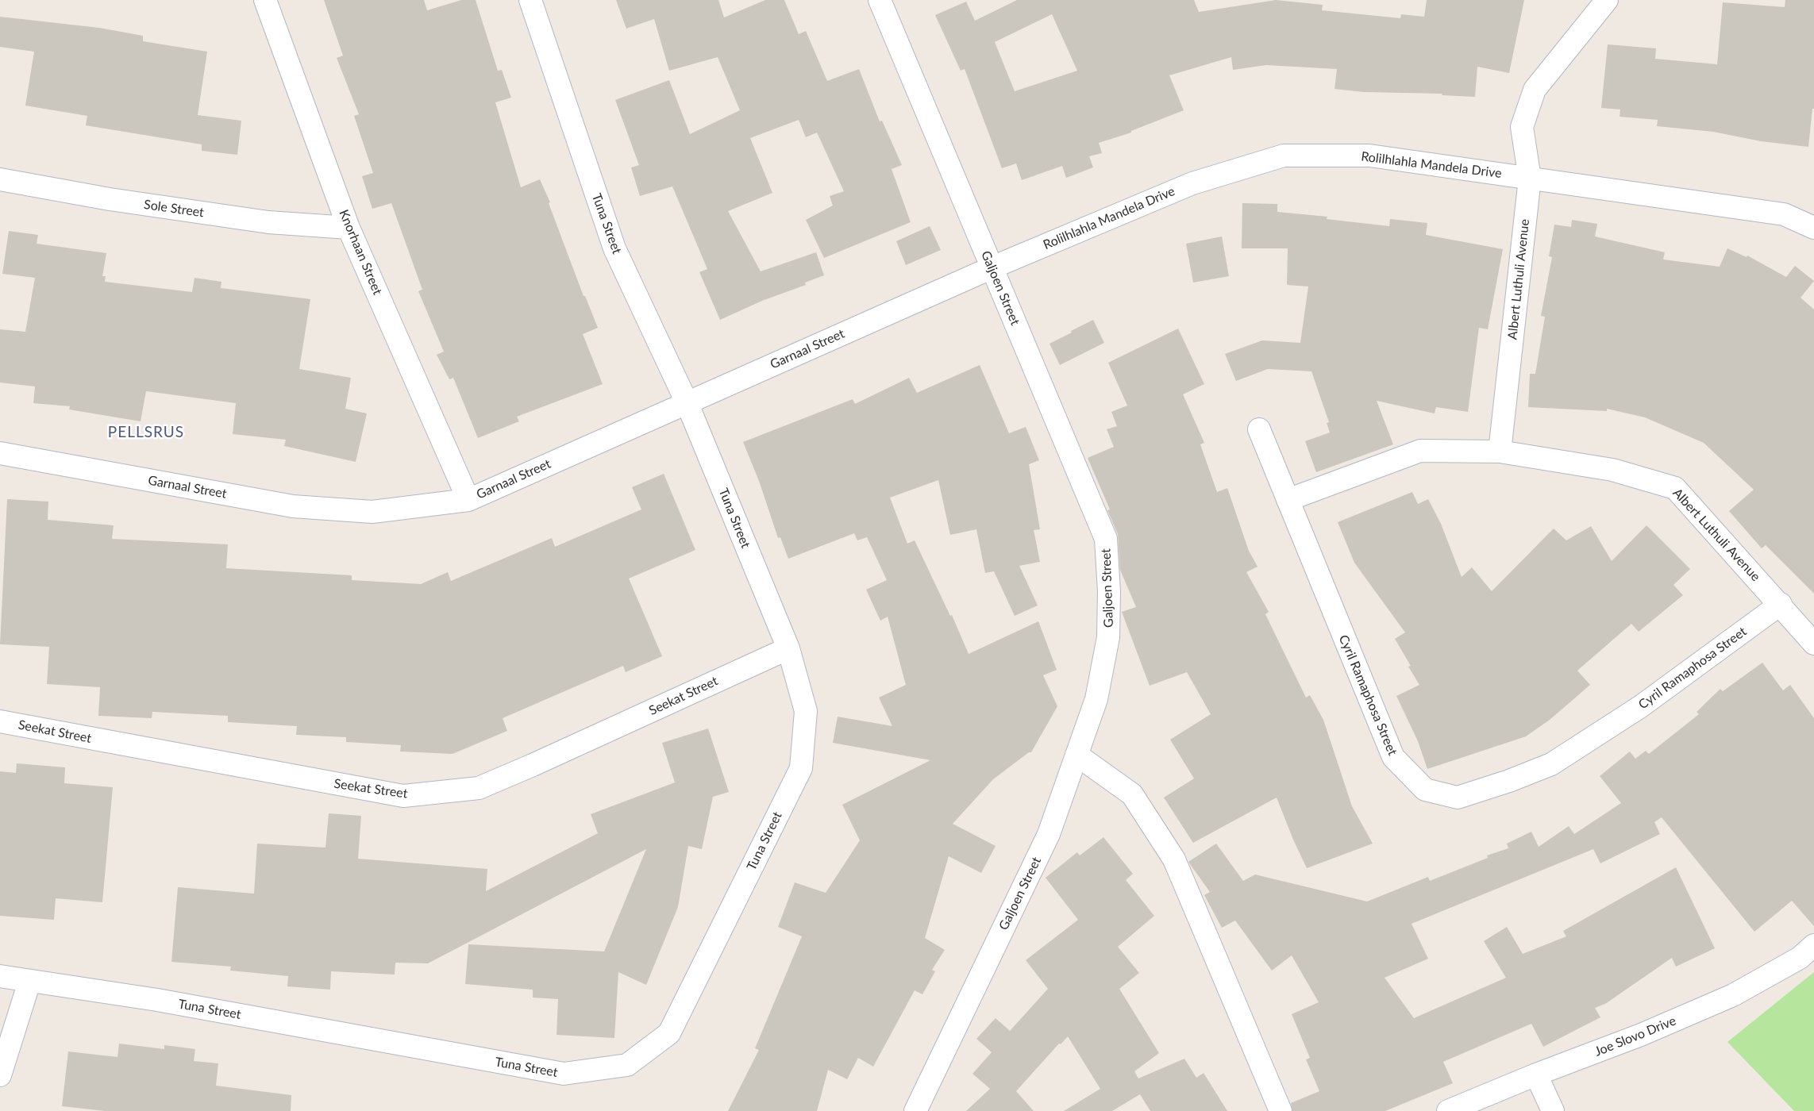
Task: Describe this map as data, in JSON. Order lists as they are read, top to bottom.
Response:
{
  "streets": {
    "street": [
      "Rolilhlahla Mandela Drive",
      "Sole Street",
      "Tuna Street",
      "Knorhaan Street",
      "Albert Luthuli Avenue",
      "Galjoen Street",
      "Garnaal Street",
      "Cyril Ramaphosa Street",
      "Seekat Street",
      "Joe Slovo Drive"
    ]
  },
  "crossings": [
    ["Rolilhlahla Mandela Drive", "Albert Luthuli Avenue"],
    ["Rolilhlahla Mandela Drive", "Galjoen Street"],
    ["Rolilhlahla Mandela Drive", "Garnaal Street"],
    ["Sole Street", "Knorhaan Street"],
    ["Tuna Street", "Garnaal Street"],
    ["Tuna Street", "Seekat Street"],
    ["Knorhaan Street", "Garnaal Street"],
    ["Albert Luthuli Avenue", "Cyril Ramaphosa Street"],
    ["Galjoen Street", "Garnaal Street"]
  ],
  "districts": ["PELLSRUS"]
}
